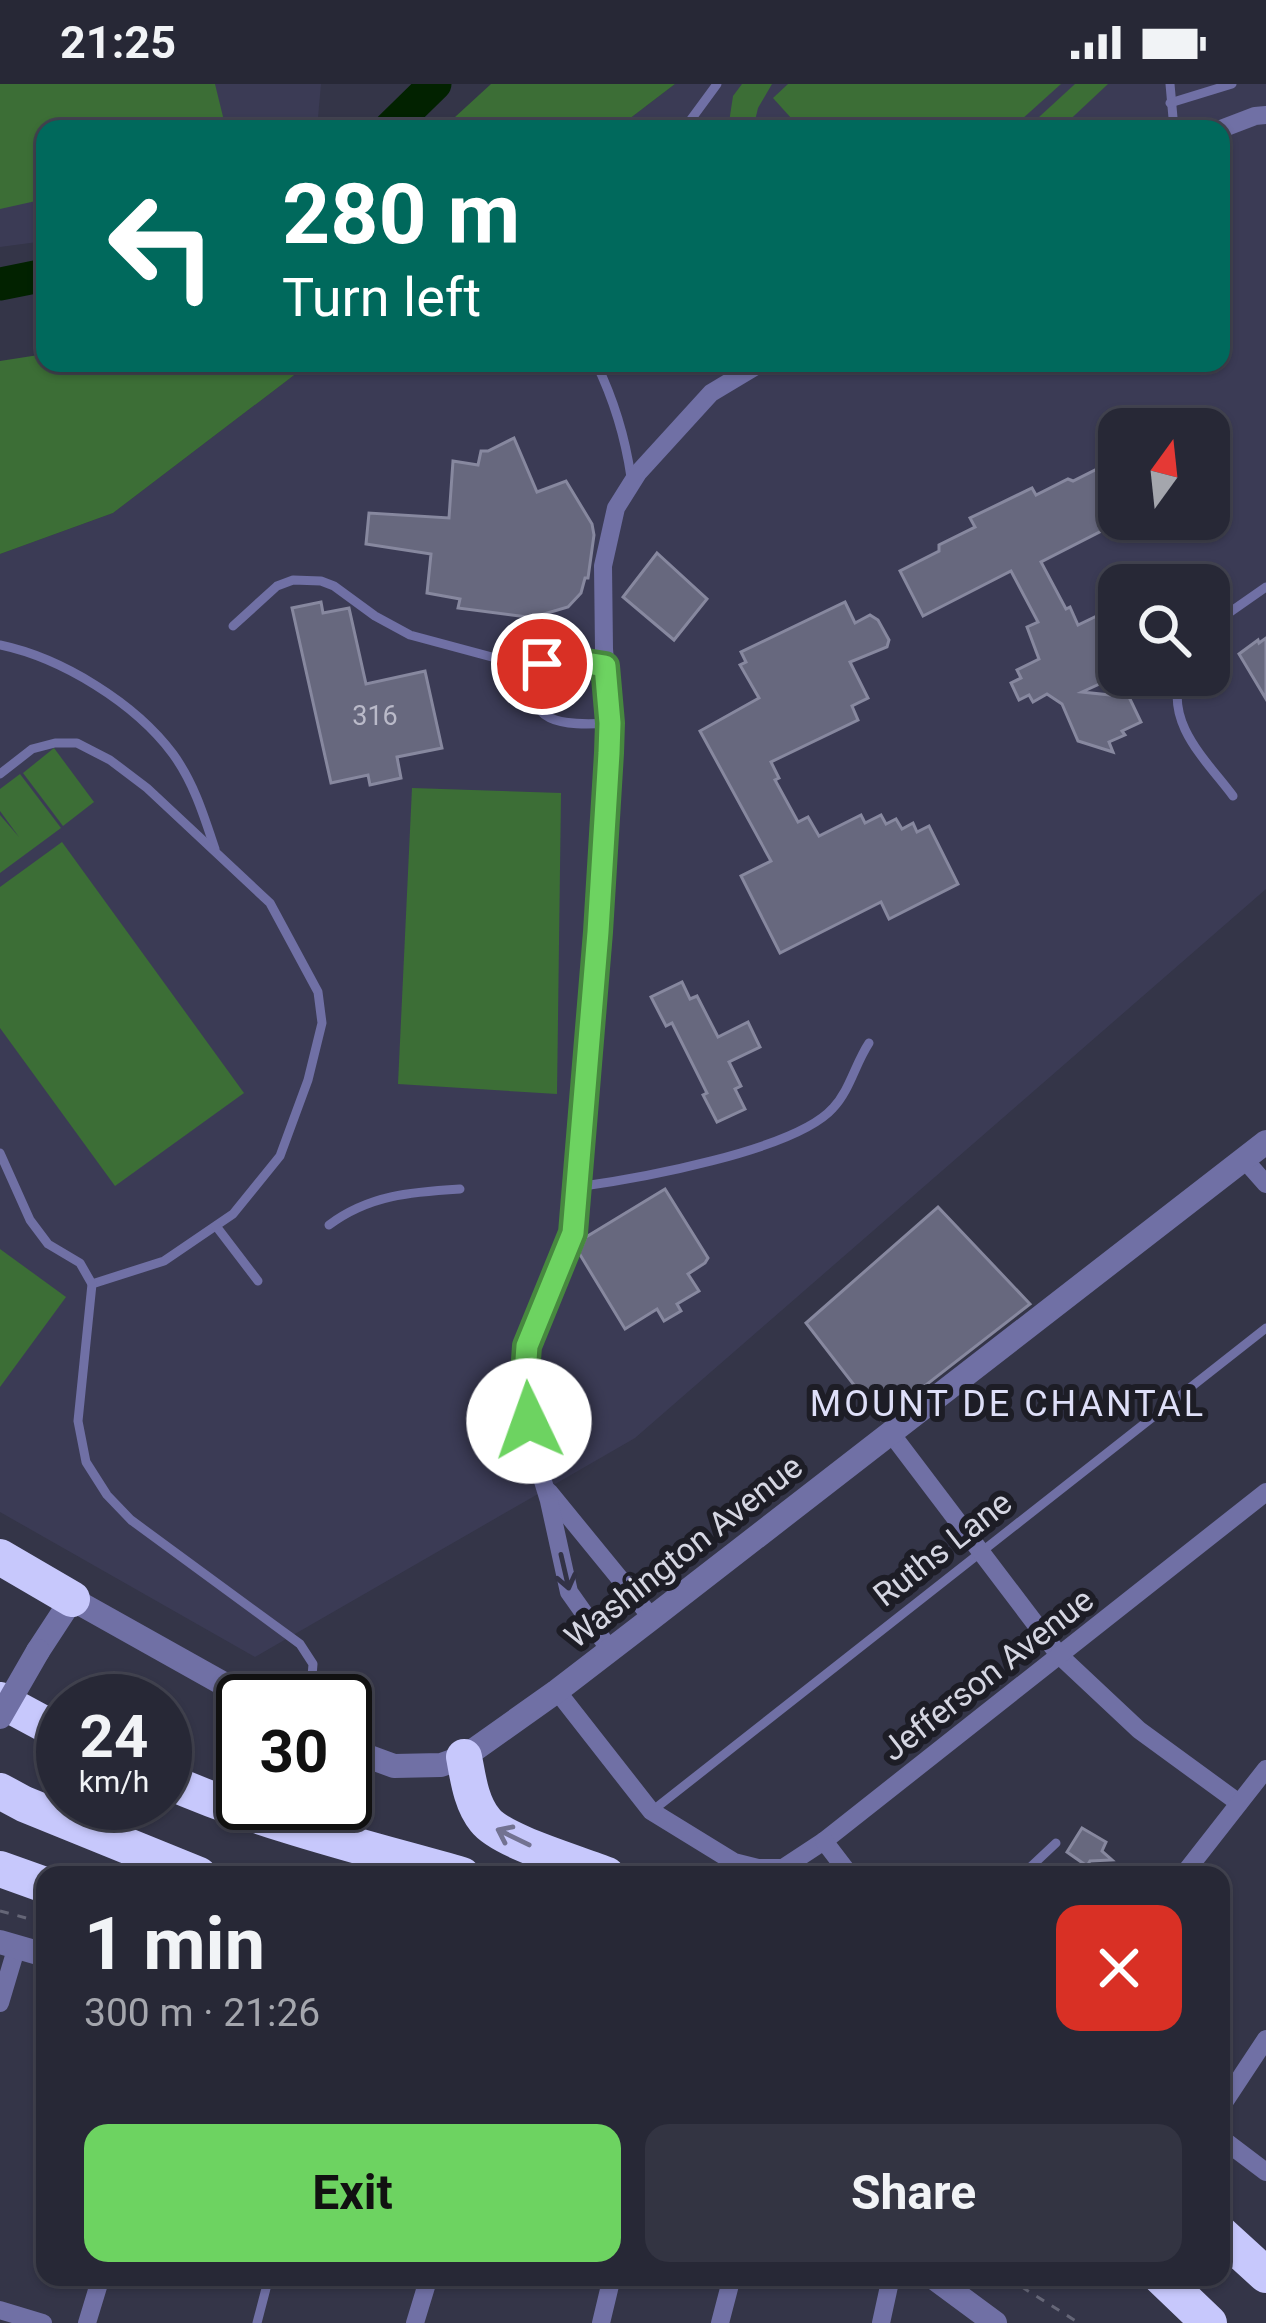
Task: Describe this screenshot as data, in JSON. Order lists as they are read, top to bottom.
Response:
{
  "streets": {
    "street": ["Washington Avenue", "Jefferson Avenue"],
    "lane": ["Ruths Lane"]
  },
  "crossings": [
    ["Ruths Lane", "Jefferson Avenue"]
  ],
  "districts": ["MOUNT DE CHANTAL"],
  "house_numbers": ["316"],
  "north": "top",
  "page": {
    "status": "21:25",
    "turn": ["280 m", "Turn left"],
    "speed": "24 km/h",
    "limit": "30",
    "heading": ["1 min", "300 m · 21:26"],
    "buttons": ["Exit", "Share"]
  }
}
